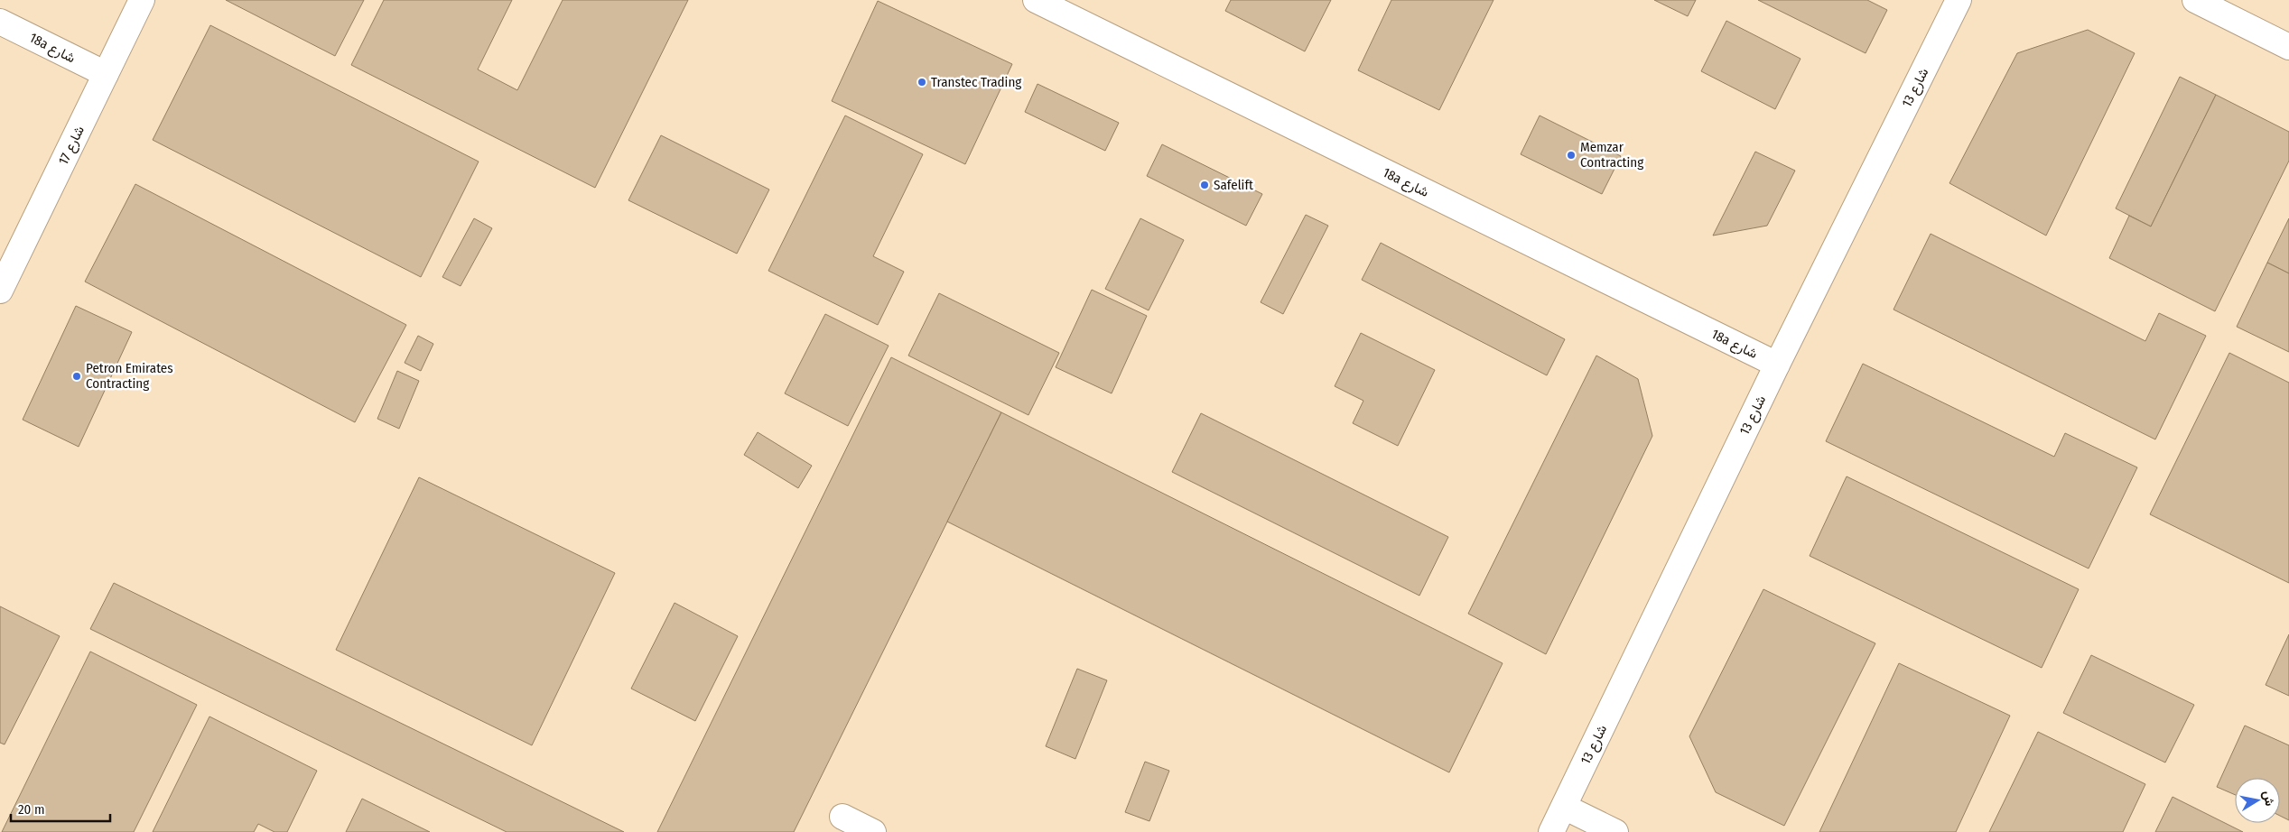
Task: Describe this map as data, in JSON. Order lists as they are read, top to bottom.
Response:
{
  "streets": {
    "lane": ["18a شارع", "شارع 13", "شارع 17"]
  },
  "crossings": [
    ["18a شارع", "شارع 13"],
    ["18a شارع", "شارع 17"]
  ],
  "places": [
    "Transtec Trading",
    "Memzar Contracting",
    "Safelift",
    "Petron Emirates Contracting"
  ],
  "scale_bar": "20 m",
  "north": "right"
}
